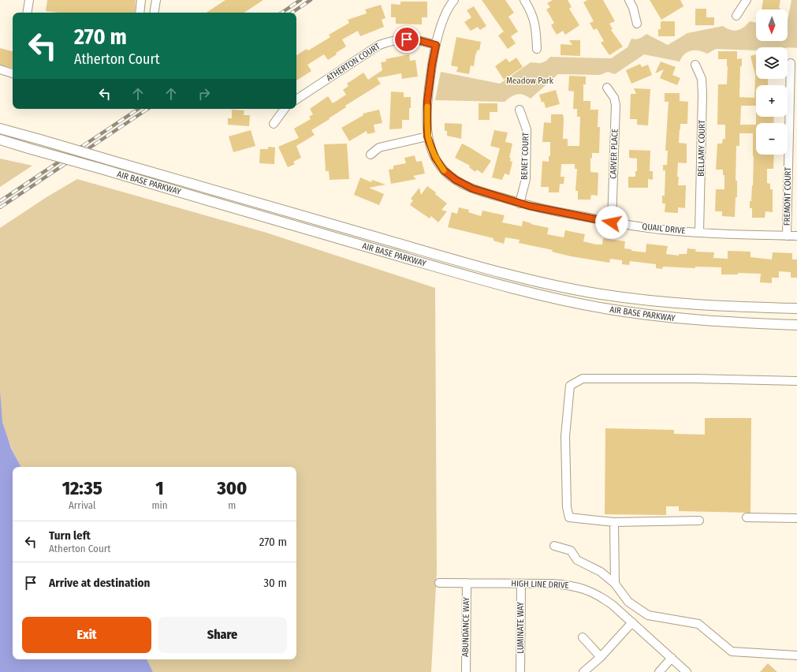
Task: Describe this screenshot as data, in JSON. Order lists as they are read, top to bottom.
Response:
{
  "streets": {
    "main road": ["AIR BASE PARKWAY"],
    "street": [
      "ATHERTON COURT",
      "BELLAMY COURT",
      "CARVER PLACE",
      "BENET COURT",
      "FREMONT COURT",
      "QUAIL DRIVE",
      "HIGH LINE DRIVE",
      "ABUNDANCE WAY",
      "LUMINATE WAY"
    ]
  },
  "crossings": [
    ["ATHERTON COURT", "QUAIL DRIVE"],
    ["BELLAMY COURT", "QUAIL DRIVE"],
    ["CARVER PLACE", "QUAIL DRIVE"],
    ["BENET COURT", "QUAIL DRIVE"],
    ["FREMONT COURT", "QUAIL DRIVE"],
    ["HIGH LINE DRIVE", "ABUNDANCE WAY"],
    ["HIGH LINE DRIVE", "LUMINATE WAY"]
  ],
  "parks": ["Meadow Park"],
  "north": "bottom",
  "page": {
    "map_buttons": ["+", "−"],
    "turn": ["270 m", "Atherton Court"],
    "eta": [
      "12:35",
      "Arrival",
      "1",
      "min",
      "300",
      "m"
    ],
    "list": [
      {
        "name": "Turn left",
        "note": "Atherton Court",
        "value": "270 m"
      },
      {
        "name": "Arrive at destination",
        "value": "30 m"
      }
    ],
    "buttons": ["Exit", "Share"]
  }
}
